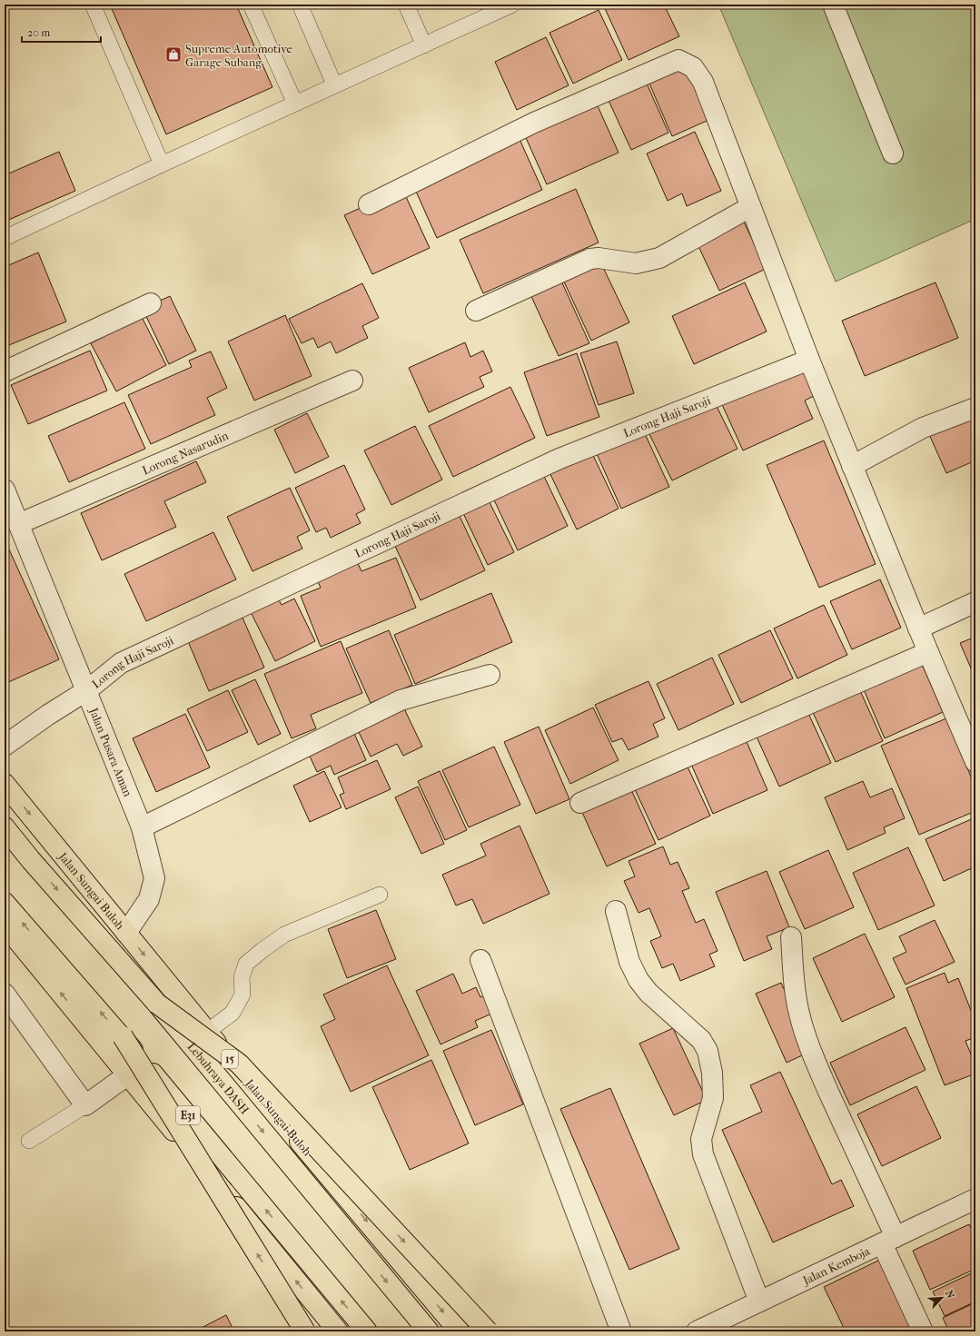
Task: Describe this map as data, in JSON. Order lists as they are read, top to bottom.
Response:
{
  "streets": {
    "highway": [
      "Jalan Sungai Buloh",
      "15",
      "Lebuhraya DASH",
      "E31"
    ],
    "street": [
      "Lorong Haji Saroji",
      "Lorong Nasarudin",
      "Jalan Pusara Aman",
      "Jalan Kemboja"
    ]
  },
  "crossings": [
    ["Lorong Haji Saroji", "Jalan Pusara Aman"],
    ["Lorong Nasarudin", "Jalan Pusara Aman"],
    ["Jalan Pusara Aman", "Jalan Sungai Buloh"]
  ],
  "places": {
    "shop": ["Supreme Automotive Garage Subang"]
  },
  "scale_bar": "20 m",
  "north": "top right"
}
